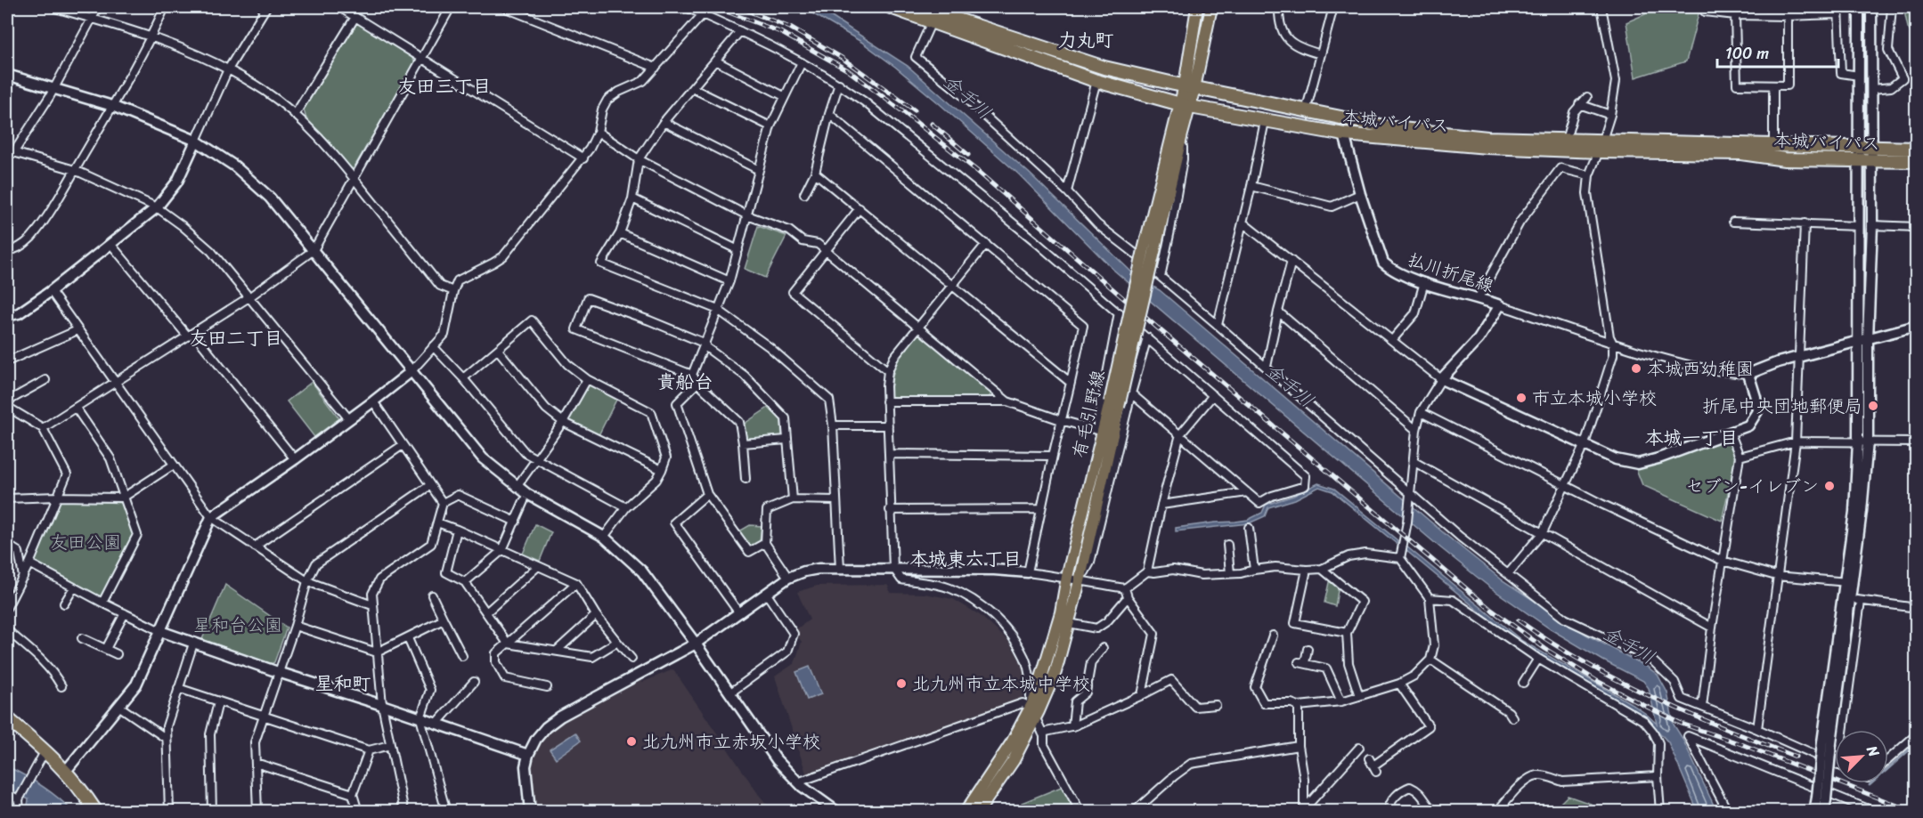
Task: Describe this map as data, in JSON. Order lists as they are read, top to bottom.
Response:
{
  "streets": {
    "highway": ["本城バイパス"],
    "main road": ["有毛引野線"],
    "street": ["払川折尾線"]
  },
  "crossings": [
    ["本城バイパス", "払川折尾線"],
    ["本城バイパス", "有毛引野線"]
  ],
  "districts": [
    "力丸町",
    "友田三丁目",
    "友田二丁目",
    "貴船台",
    "本城一丁目",
    "本城東六丁目",
    "星和町"
  ],
  "water": ["金手川"],
  "parks": ["友田公園", "星和台公園"],
  "places": [
    "本城西幼稚園",
    "市立本城小学校",
    "折尾中央団地郵便局",
    "セブン-イレブン",
    "北九州市立本城中学校",
    "北九州市立赤坂小学校"
  ],
  "scale_bar": "100 m",
  "north": "top right"
}
